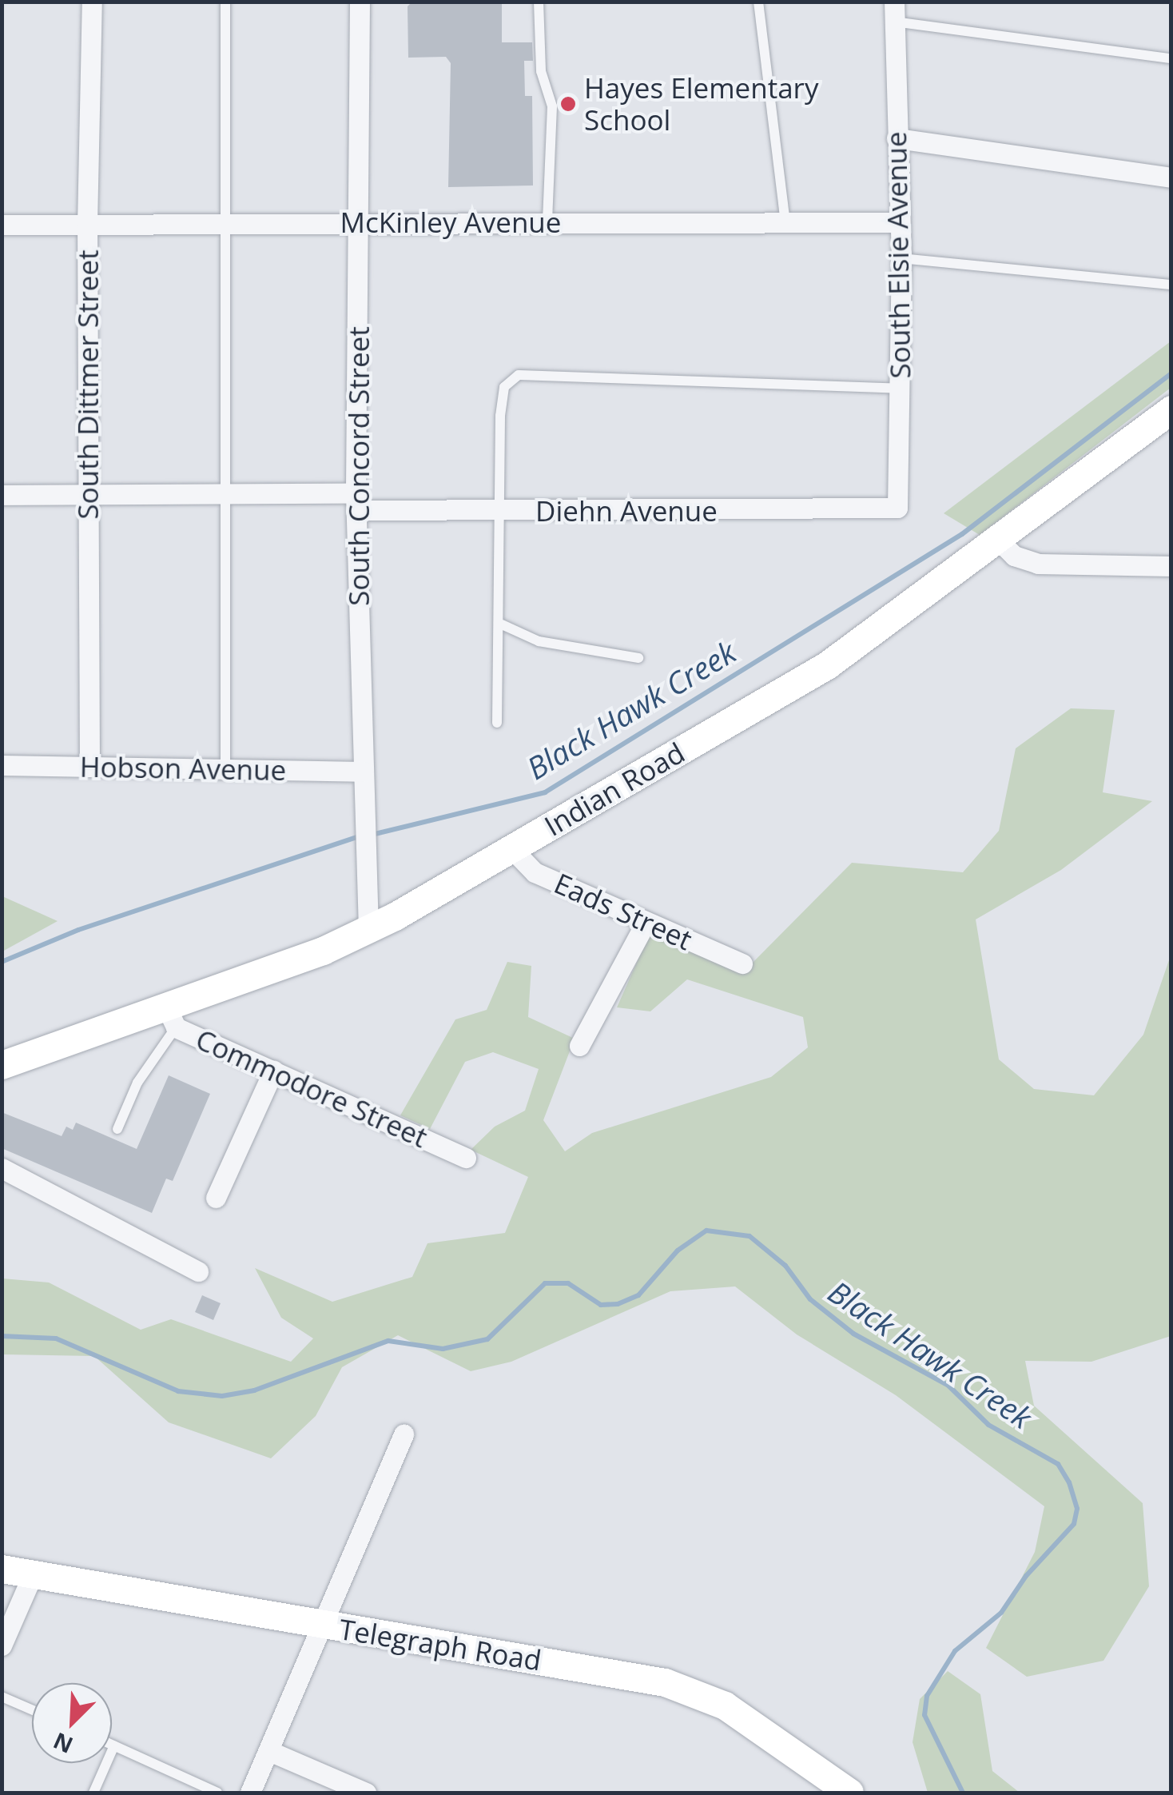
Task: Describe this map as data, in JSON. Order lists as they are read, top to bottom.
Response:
{
  "streets": {
    "street": [
      "McKinley Avenue",
      "South Elsie Avenue",
      "South Dittmer Street",
      "South Concord Street",
      "Diehn Avenue",
      "Hobson Avenue",
      "Indian Road",
      "Eads Street",
      "Commodore Street",
      "Telegraph Road"
    ]
  },
  "crossings": [
    ["McKinley Avenue", "South Elsie Avenue"],
    ["McKinley Avenue", "South Dittmer Street"],
    ["McKinley Avenue", "South Concord Street"],
    ["South Elsie Avenue", "Diehn Avenue"],
    ["South Dittmer Street", "Diehn Avenue"],
    ["South Dittmer Street", "Hobson Avenue"],
    ["South Concord Street", "Diehn Avenue"],
    ["South Concord Street", "Hobson Avenue"],
    ["South Concord Street", "Indian Road"],
    ["Indian Road", "Eads Street"],
    ["Indian Road", "Commodore Street"]
  ],
  "water": ["Black Hawk Creek"],
  "places": ["Hayes Elementary School"],
  "north": "bottom left"
}
